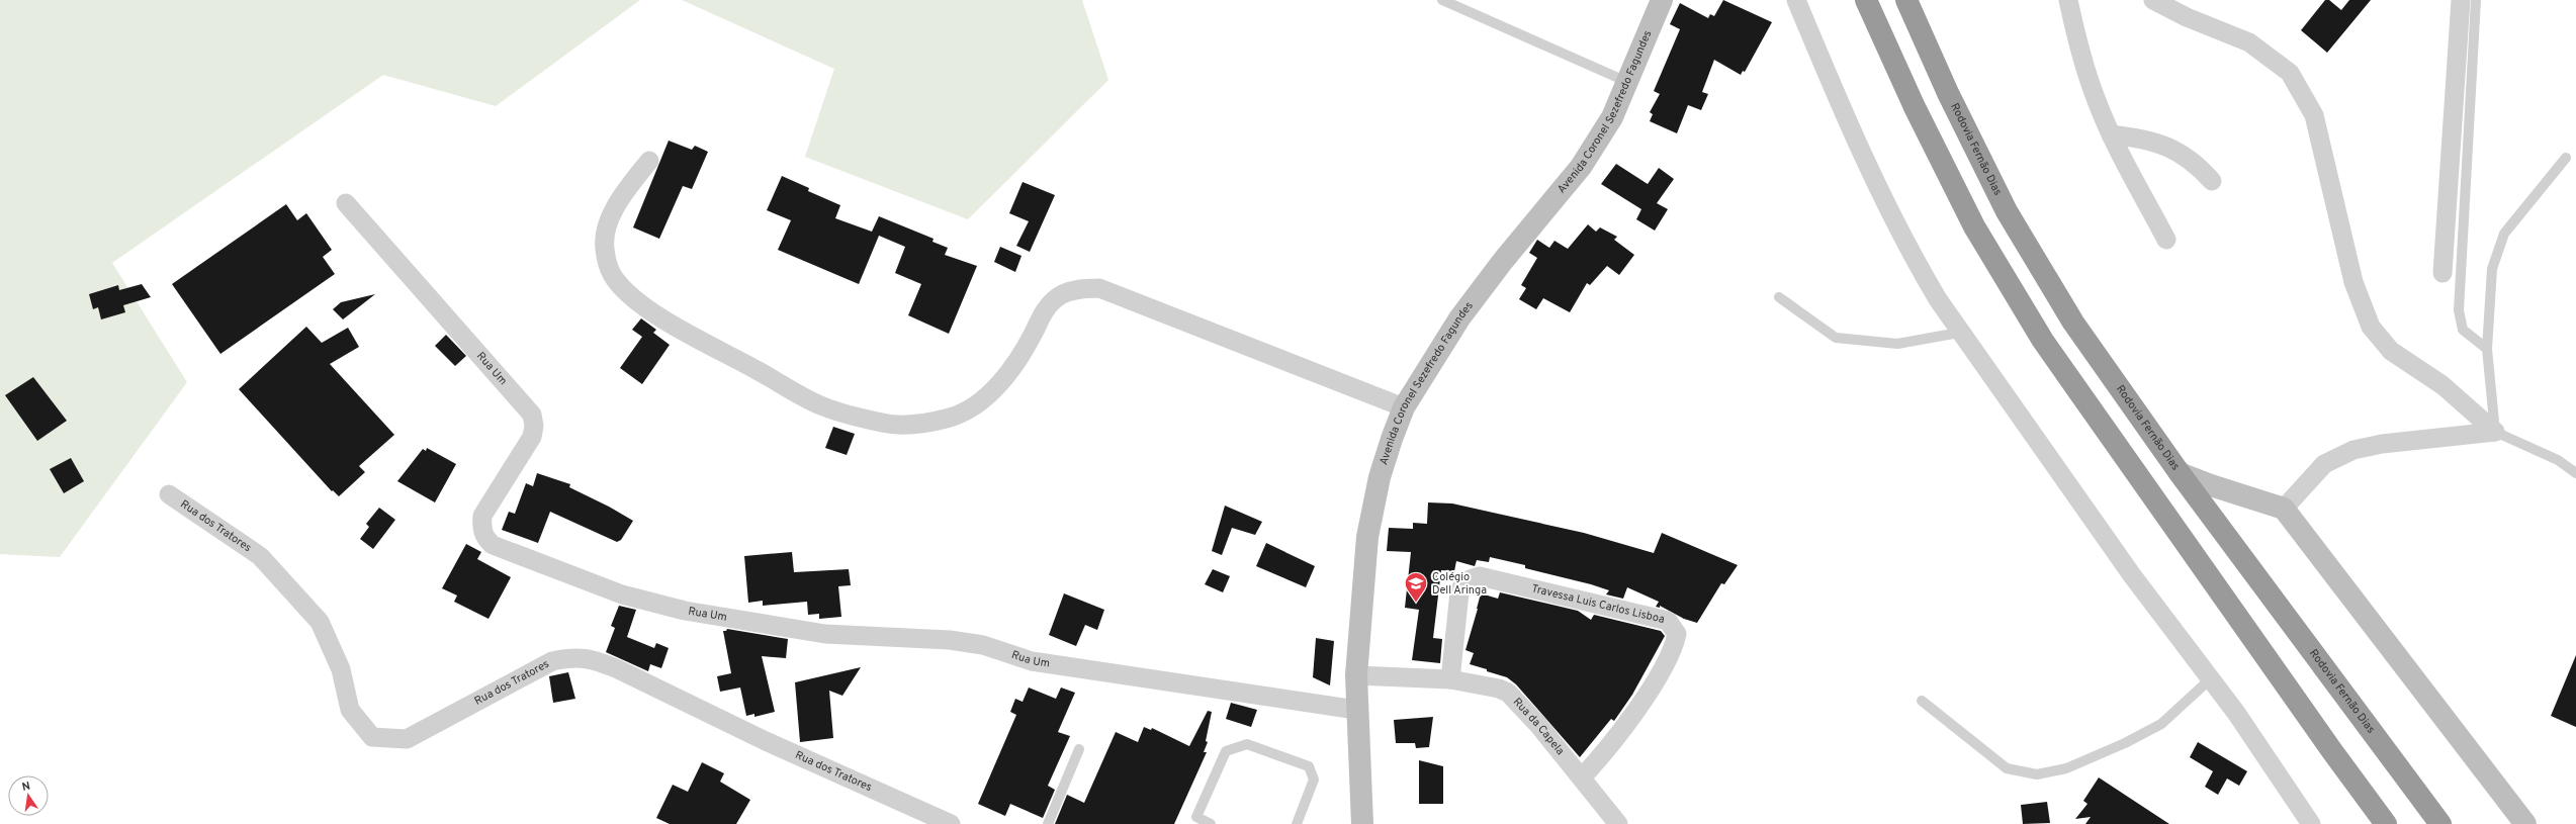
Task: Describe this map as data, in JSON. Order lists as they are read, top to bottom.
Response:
{
  "streets": {
    "highway": ["Rodovia Fernão Dias"],
    "main road": ["Avenida Coronel Sezefredo Fagundes"],
    "street": [
      "Rua Um",
      "Rua dos Tratores",
      "Travessa Luis Carlos Lisboa",
      "Rua da Capela"
    ]
  },
  "crossings": [
    ["Avenida Coronel Sezefredo Fagundes", "Rua Um"],
    ["Avenida Coronel Sezefredo Fagundes", "Rua da Capela"],
    ["Travessa Luis Carlos Lisboa", "Rua da Capela"]
  ],
  "places": {
    "school or university": ["Colégio Dell Aringa"]
  },
  "north": "top"
}
